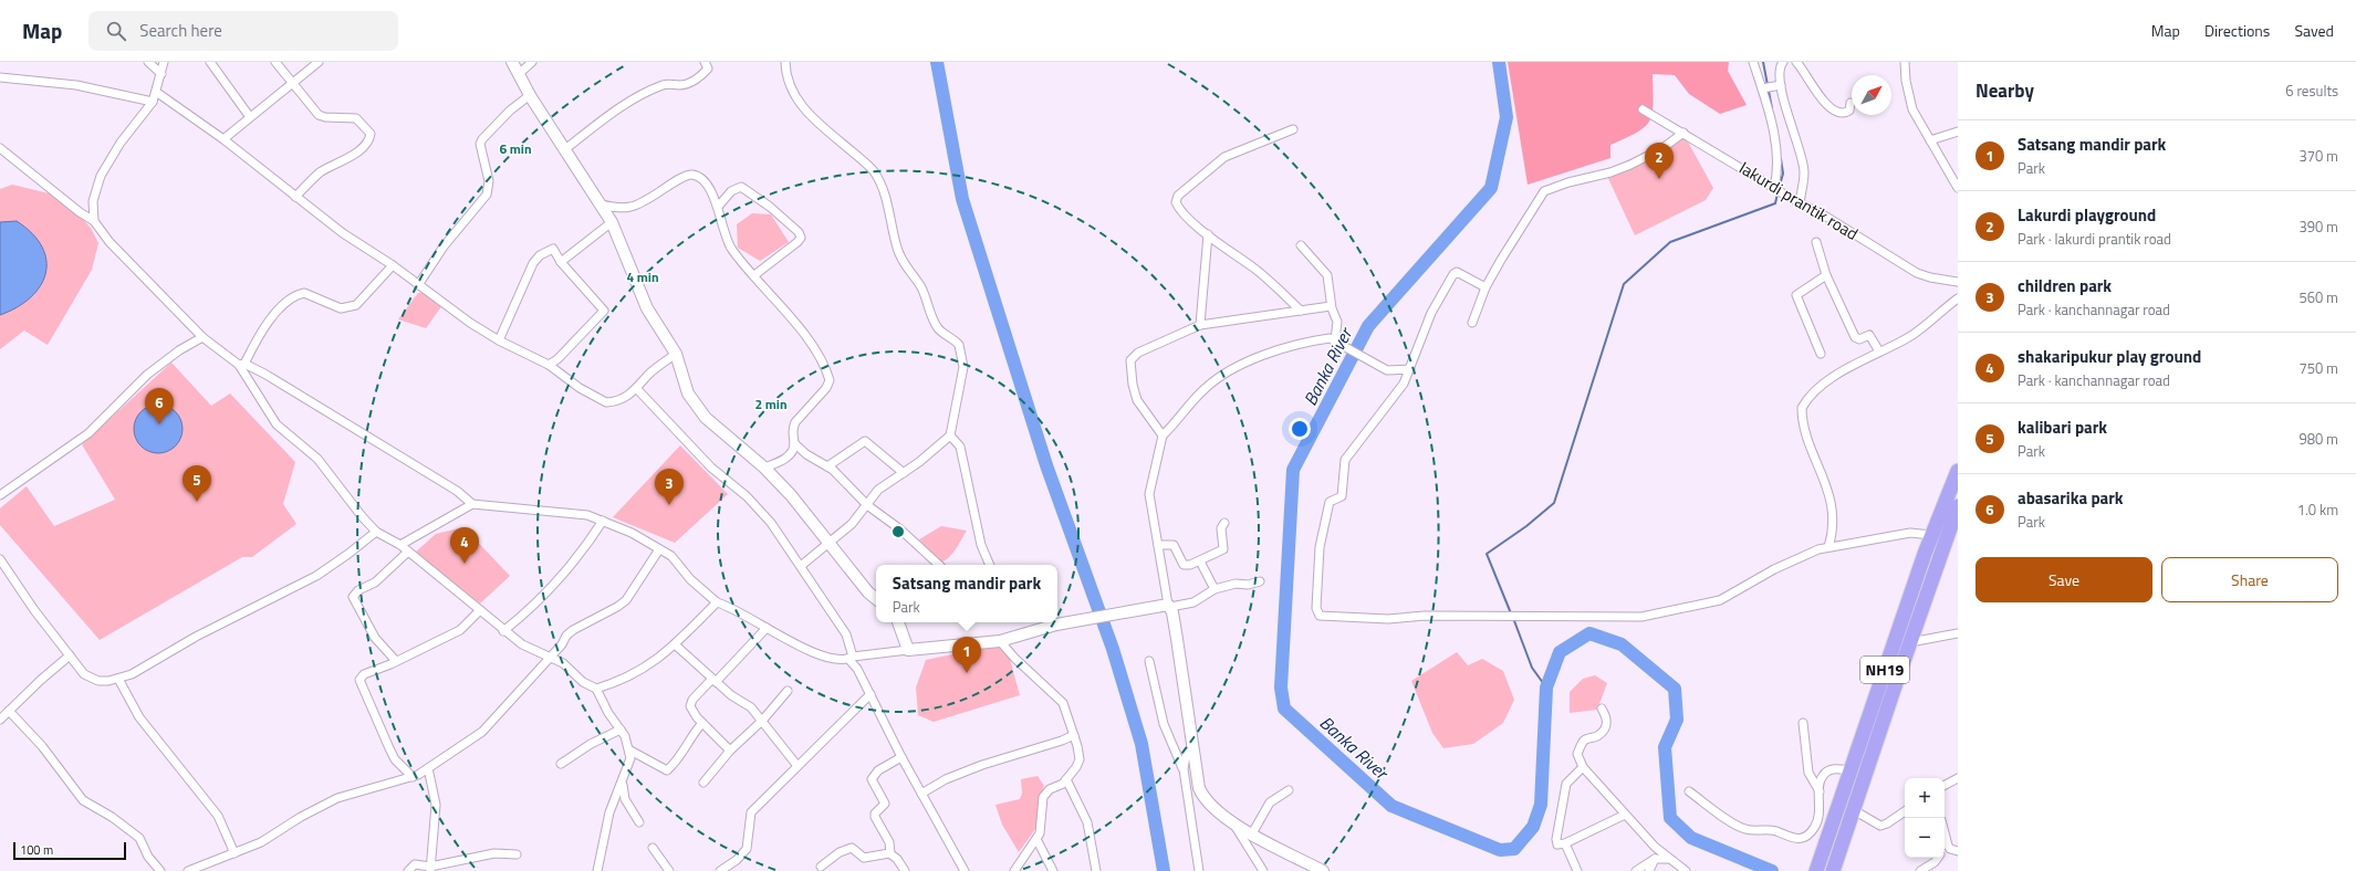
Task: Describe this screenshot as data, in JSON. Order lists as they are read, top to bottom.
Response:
{
  "streets": {
    "highway": ["NH19"],
    "street": ["lakurdi prantik road"]
  },
  "water": ["Banka River"],
  "scale_bar": "100 m",
  "north": "top right",
  "page": {
    "header": "Map",
    "search": "Search here",
    "nav": ["Map", "Directions", "Saved"],
    "heading": ["Nearby", "6 results"],
    "list": [
      {
        "mark": "1",
        "name": "Satsang mandir park",
        "note": "Park",
        "value": "370 m"
      },
      {
        "mark": "2",
        "name": "Lakurdi playground",
        "note": "Park · lakurdi prantik road",
        "value": "390 m"
      },
      {
        "mark": "3",
        "name": "children park",
        "note": "Park · kanchannagar road",
        "value": "560 m"
      },
      {
        "mark": "4",
        "name": "shakaripukur play ground",
        "note": "Park · kanchannagar road",
        "value": "750 m"
      },
      {
        "mark": "5",
        "name": "kalibari park",
        "note": "Park",
        "value": "980 m"
      },
      {
        "mark": "6",
        "name": "abasarika park",
        "note": "Park",
        "value": "1.0 km"
      }
    ],
    "pins": [
      "2",
      "6",
      "5",
      "3",
      "4",
      "1"
    ],
    "buttons": ["Save", "Share"],
    "popup": ["Satsang mandir park", "Park"],
    "map_buttons": ["+", "−"],
    "scale": "100 m"
  },
  "rings": ["6 min", "4 min", "2 min"]
}
